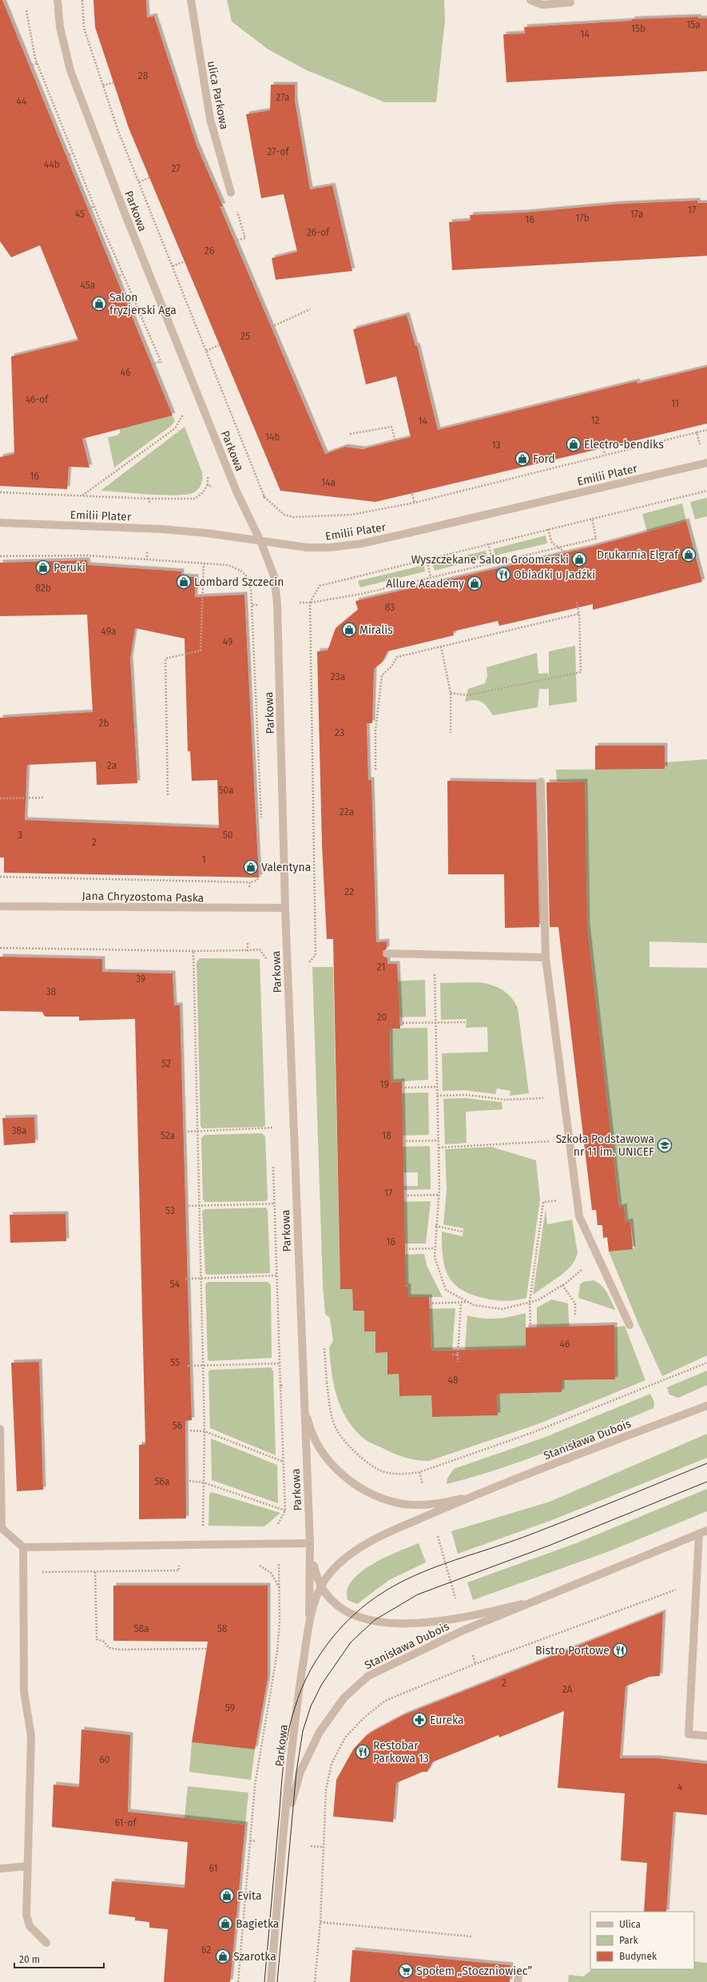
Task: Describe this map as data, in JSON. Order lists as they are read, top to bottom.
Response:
{
  "streets": {
    "street": [
      "ulica Parkowa",
      "Parkowa",
      "Emilii Plater",
      "Jana Chryzostoma Paska",
      "Stanisława Dubois"
    ]
  },
  "crossings": [
    ["Parkowa", "Emilii Plater"],
    ["Parkowa", "Jana Chryzostoma Paska"],
    ["Parkowa", "Stanisława Dubois"]
  ],
  "places": {
    "shop": [
      "Salon fryzjerski Aga",
      "Electro-bendiks",
      "Ford",
      "Drukarnia Elgraf",
      "Wyszczekane Salon Groomerski",
      "Peruki",
      "Lombard Szczecin",
      "Allure Academy",
      "Miralis",
      "Valentyna",
      "Evita",
      "Bagietka",
      "Szarotka"
    ],
    "restaurant": ["Obiadki u Jadźki", "Bistro Portowe", "Restobar Parkowa 13"],
    "school or university": ["Szkoła Podstawowa nr 11 im. UNICEF"],
    "pharmacy": ["Eureka"],
    "supermarket": ["Społem „Stoczniowiec”"]
  },
  "house_numbers": [
    "15a",
    "15b",
    "14",
    "28",
    "27a",
    "44",
    "27-of",
    "44b",
    "27",
    "17",
    "45",
    "17a",
    "17b",
    "16",
    "26-of",
    "26",
    "45a",
    "25",
    "46",
    "46-of",
    "11",
    "12",
    "14",
    "14b",
    "13",
    "16",
    "14a",
    "82b",
    "83",
    "49a",
    "49",
    "23a",
    "2b",
    "23",
    "2a",
    "50a",
    "22a",
    "3",
    "50",
    "2",
    "1",
    "22",
    "21",
    "39",
    "38",
    "20",
    "52",
    "19",
    "38a",
    "52a",
    "18",
    "17",
    "53",
    "16",
    "54",
    "46",
    "55",
    "48",
    "56",
    "56a",
    "58a",
    "58",
    "2",
    "2A",
    "59",
    "60",
    "4",
    "61-of",
    "61",
    "62"
  ],
  "legend": ["Ulica", "Park", "Budynek"],
  "scale_bar": "20 m"
}
